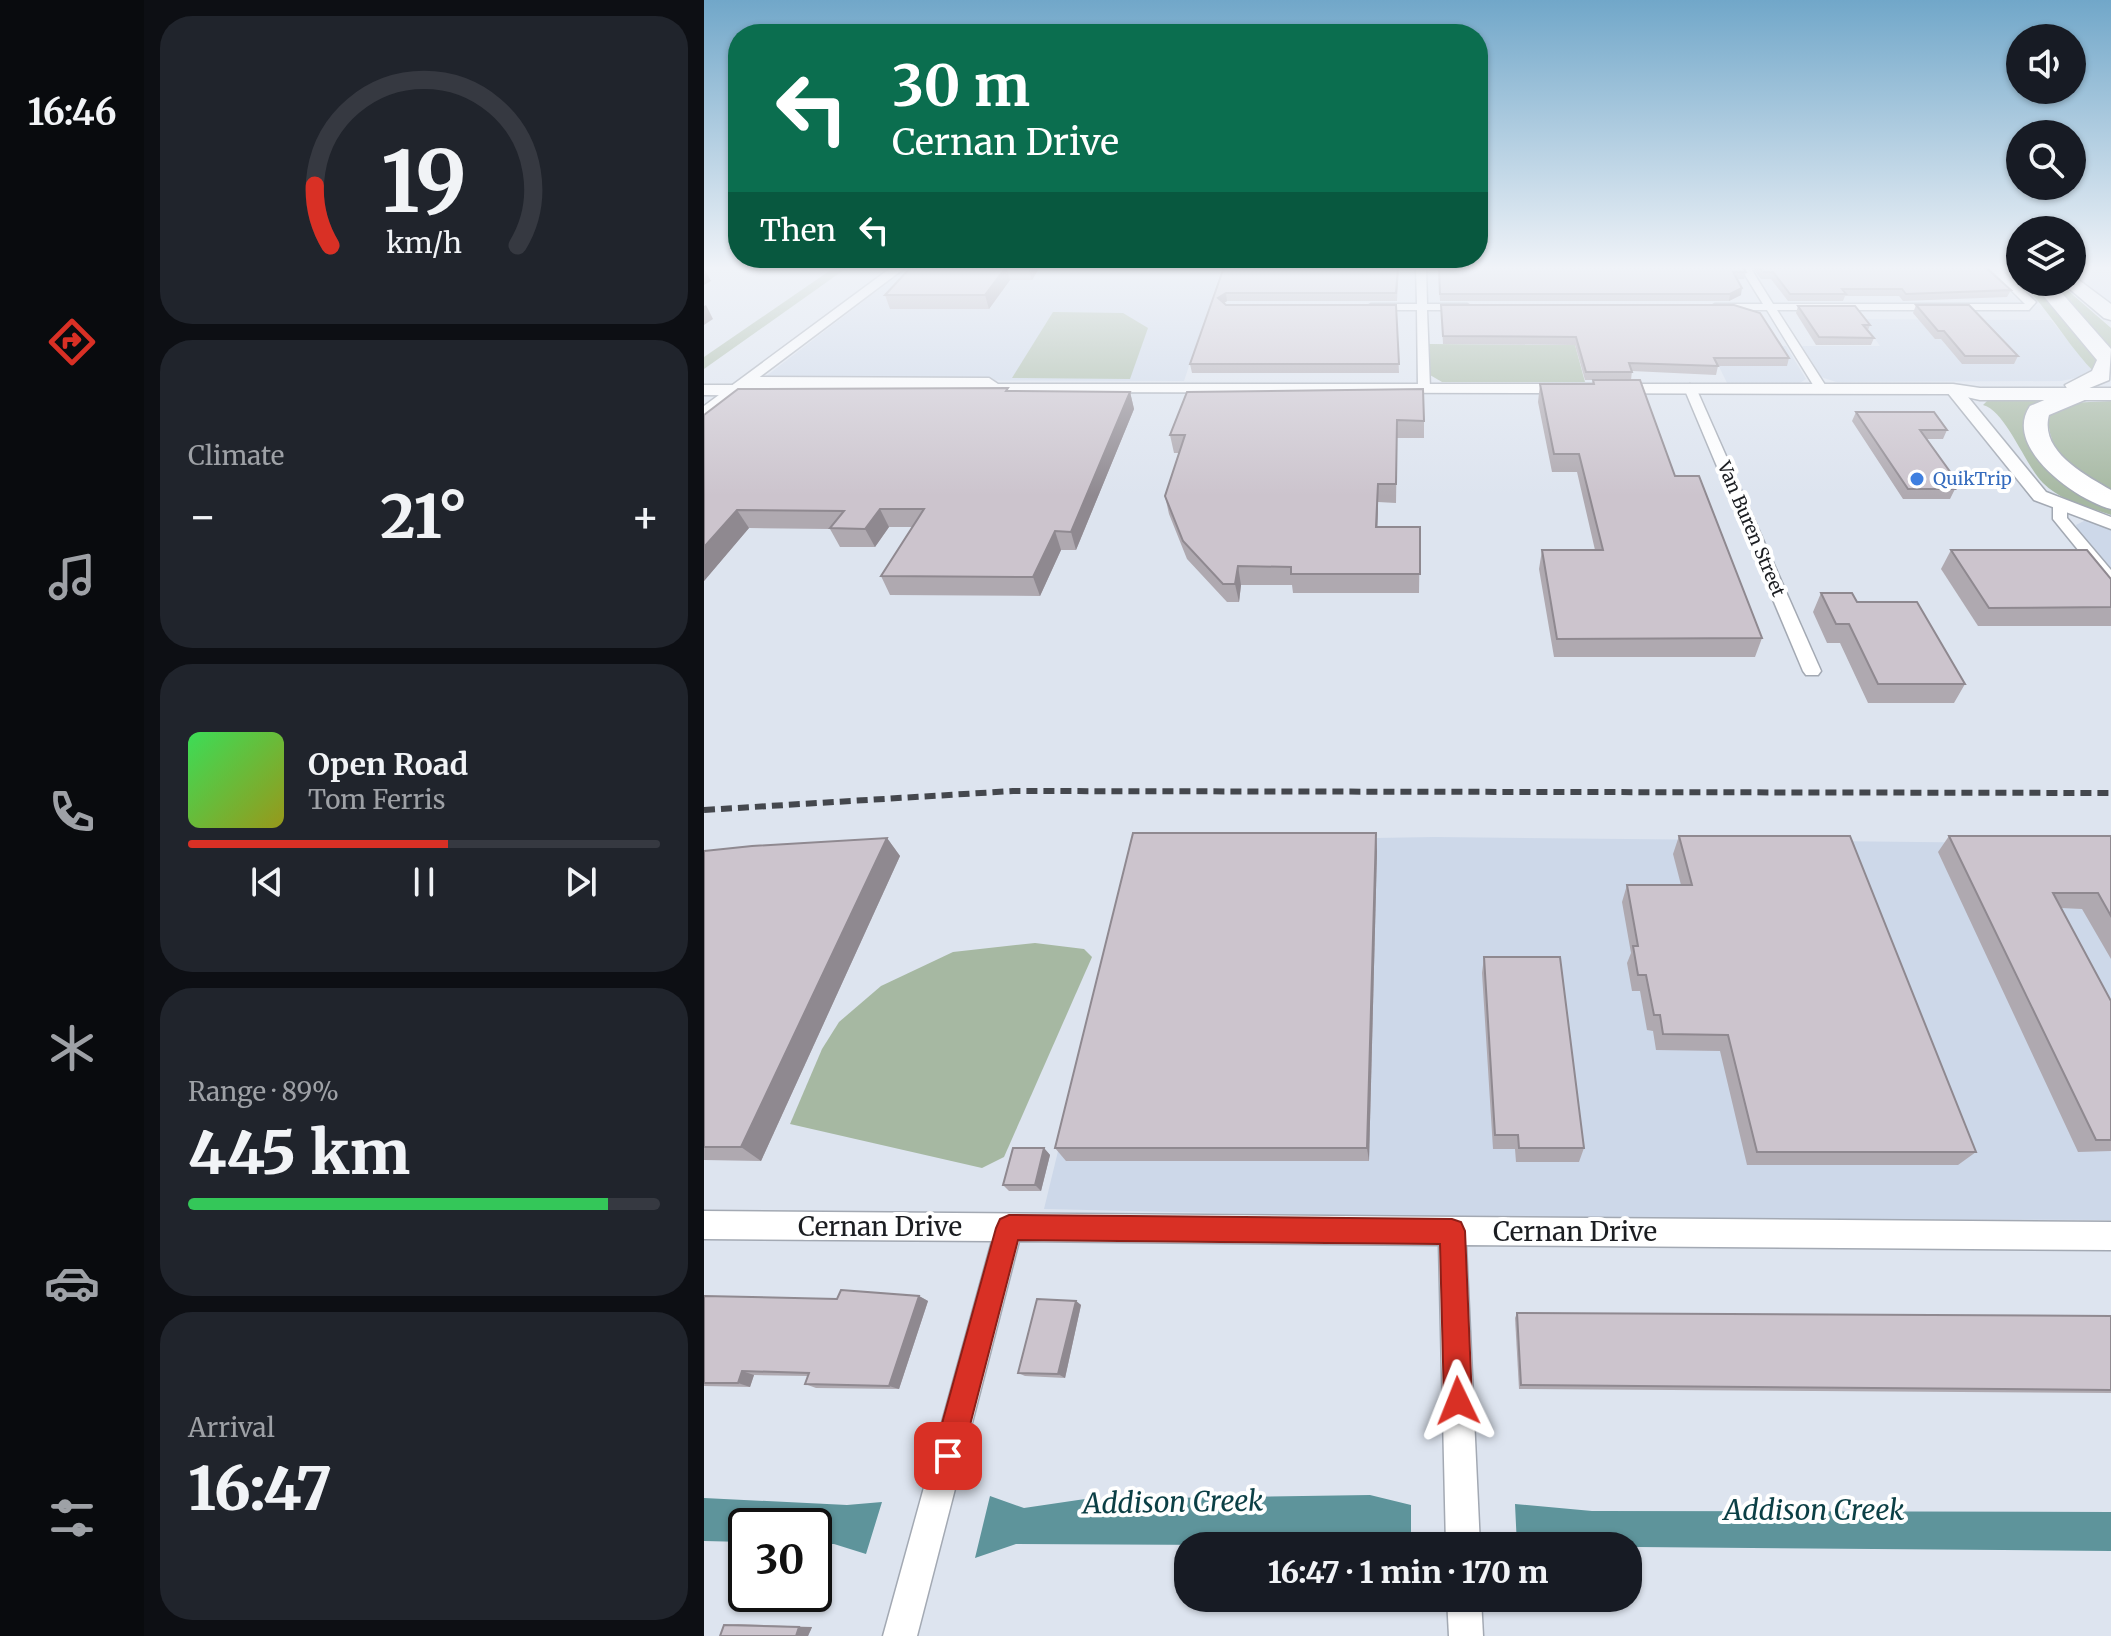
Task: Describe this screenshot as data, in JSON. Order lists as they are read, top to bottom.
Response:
{
  "streets": {
    "street": ["Van Buren Street", "Cernan Drive"]
  },
  "water": ["Addison Creek"],
  "places": ["QuikTrip"],
  "page": {
    "tabs": "16:46",
    "turn": ["30 m", "Cernan Drive"],
    "then": "Then",
    "tile": [
      "Climate",
      ["Range · 89%", "445 km"],
      ["Arrival", "16:47"]
    ],
    "heat": ["−", "21°", "+"],
    "song": ["Open Road", "Tom Ferris"],
    "limit": "30",
    "trip": "16:47 · 1 min · 170 m",
    "gauge": ["19", "km/h"]
  }
}
